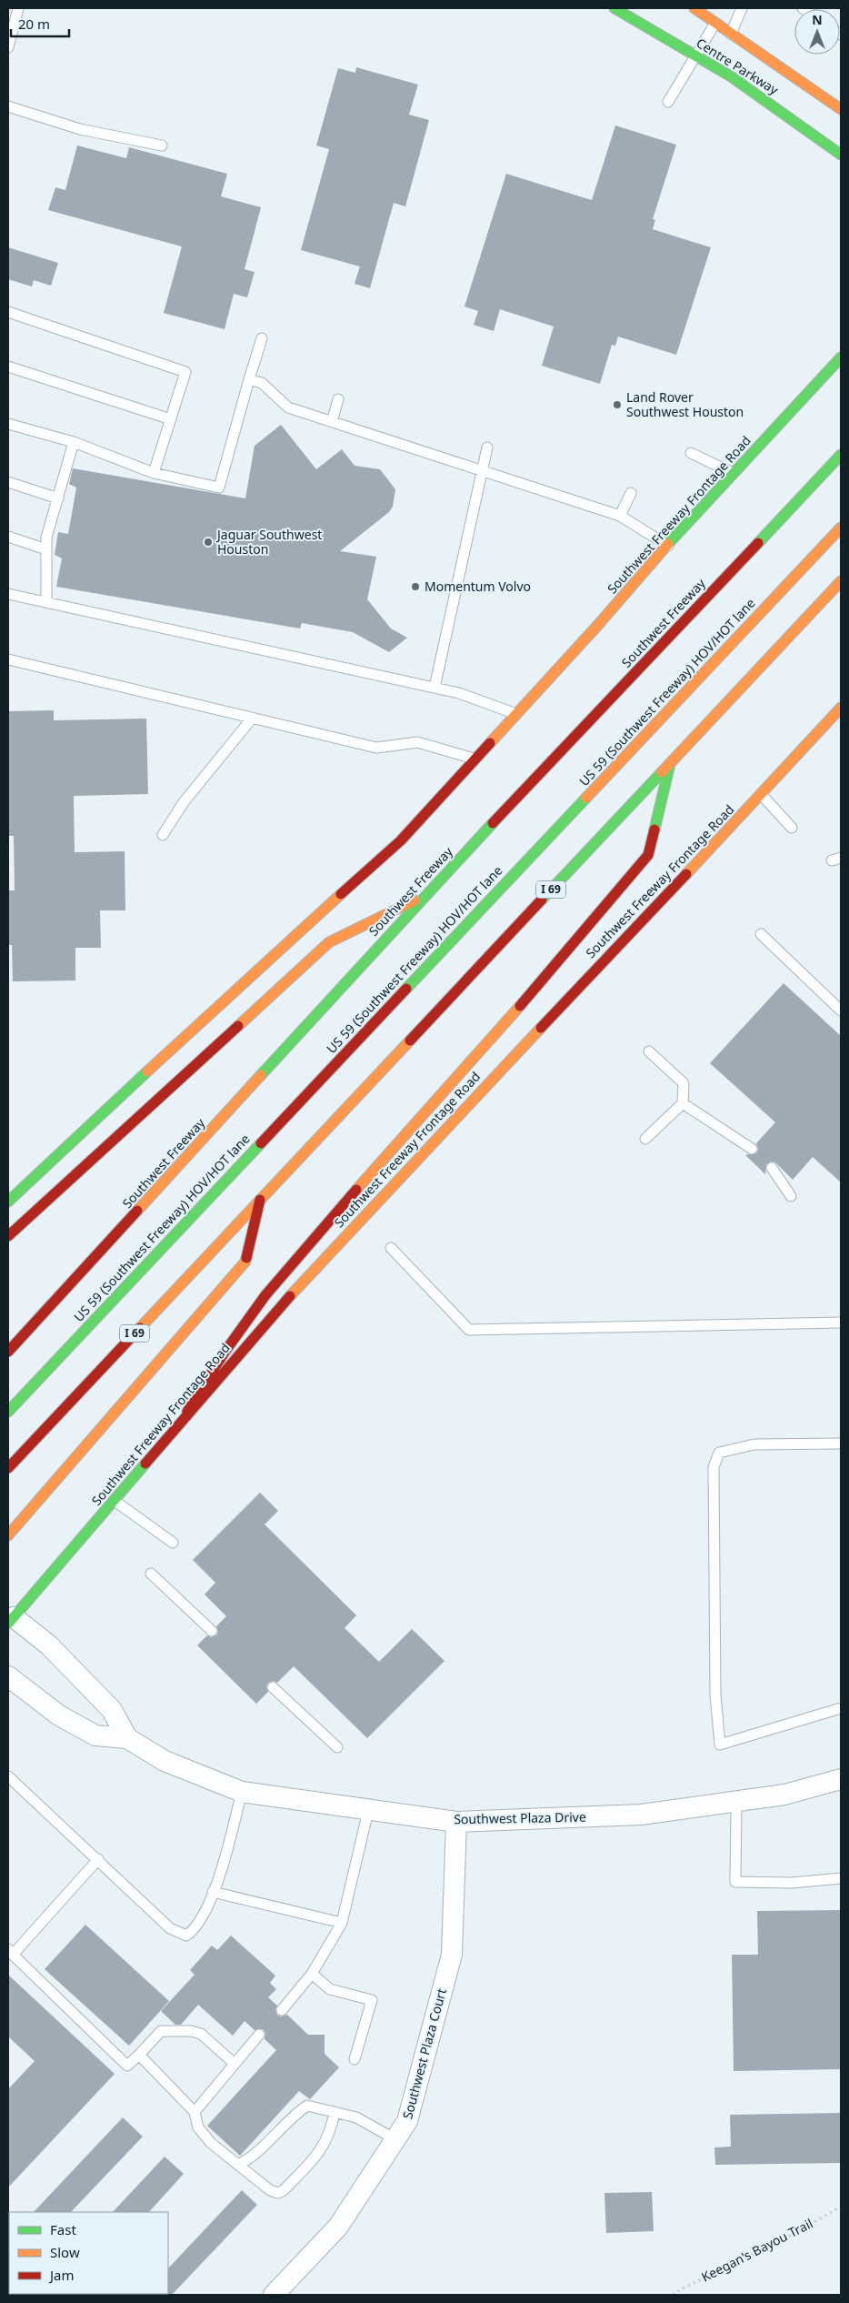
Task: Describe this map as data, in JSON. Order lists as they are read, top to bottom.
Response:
{
  "streets": {
    "main road": [
      "Centre Parkway",
      "Southwest Freeway Frontage Road",
      "Southwest Freeway",
      "US 59 (Southwest Freeway) HOV/HOT lane",
      "I 69"
    ],
    "street": ["Southwest Plaza Drive", "Southwest Plaza Court"],
    "path": ["Keegan's Bayou Trail"]
  },
  "crossings": [
    ["Southwest Freeway Frontage Road", "Southwest Plaza Drive"],
    ["Southwest Plaza Drive", "Southwest Plaza Court"]
  ],
  "places": ["Land Rover Southwest Houston", "Jaguar Southwest Houston", "Momentum Volvo"],
  "legend": ["Fast", "Slow", "Jam"],
  "scale_bar": "20 m",
  "north": "top"
}
